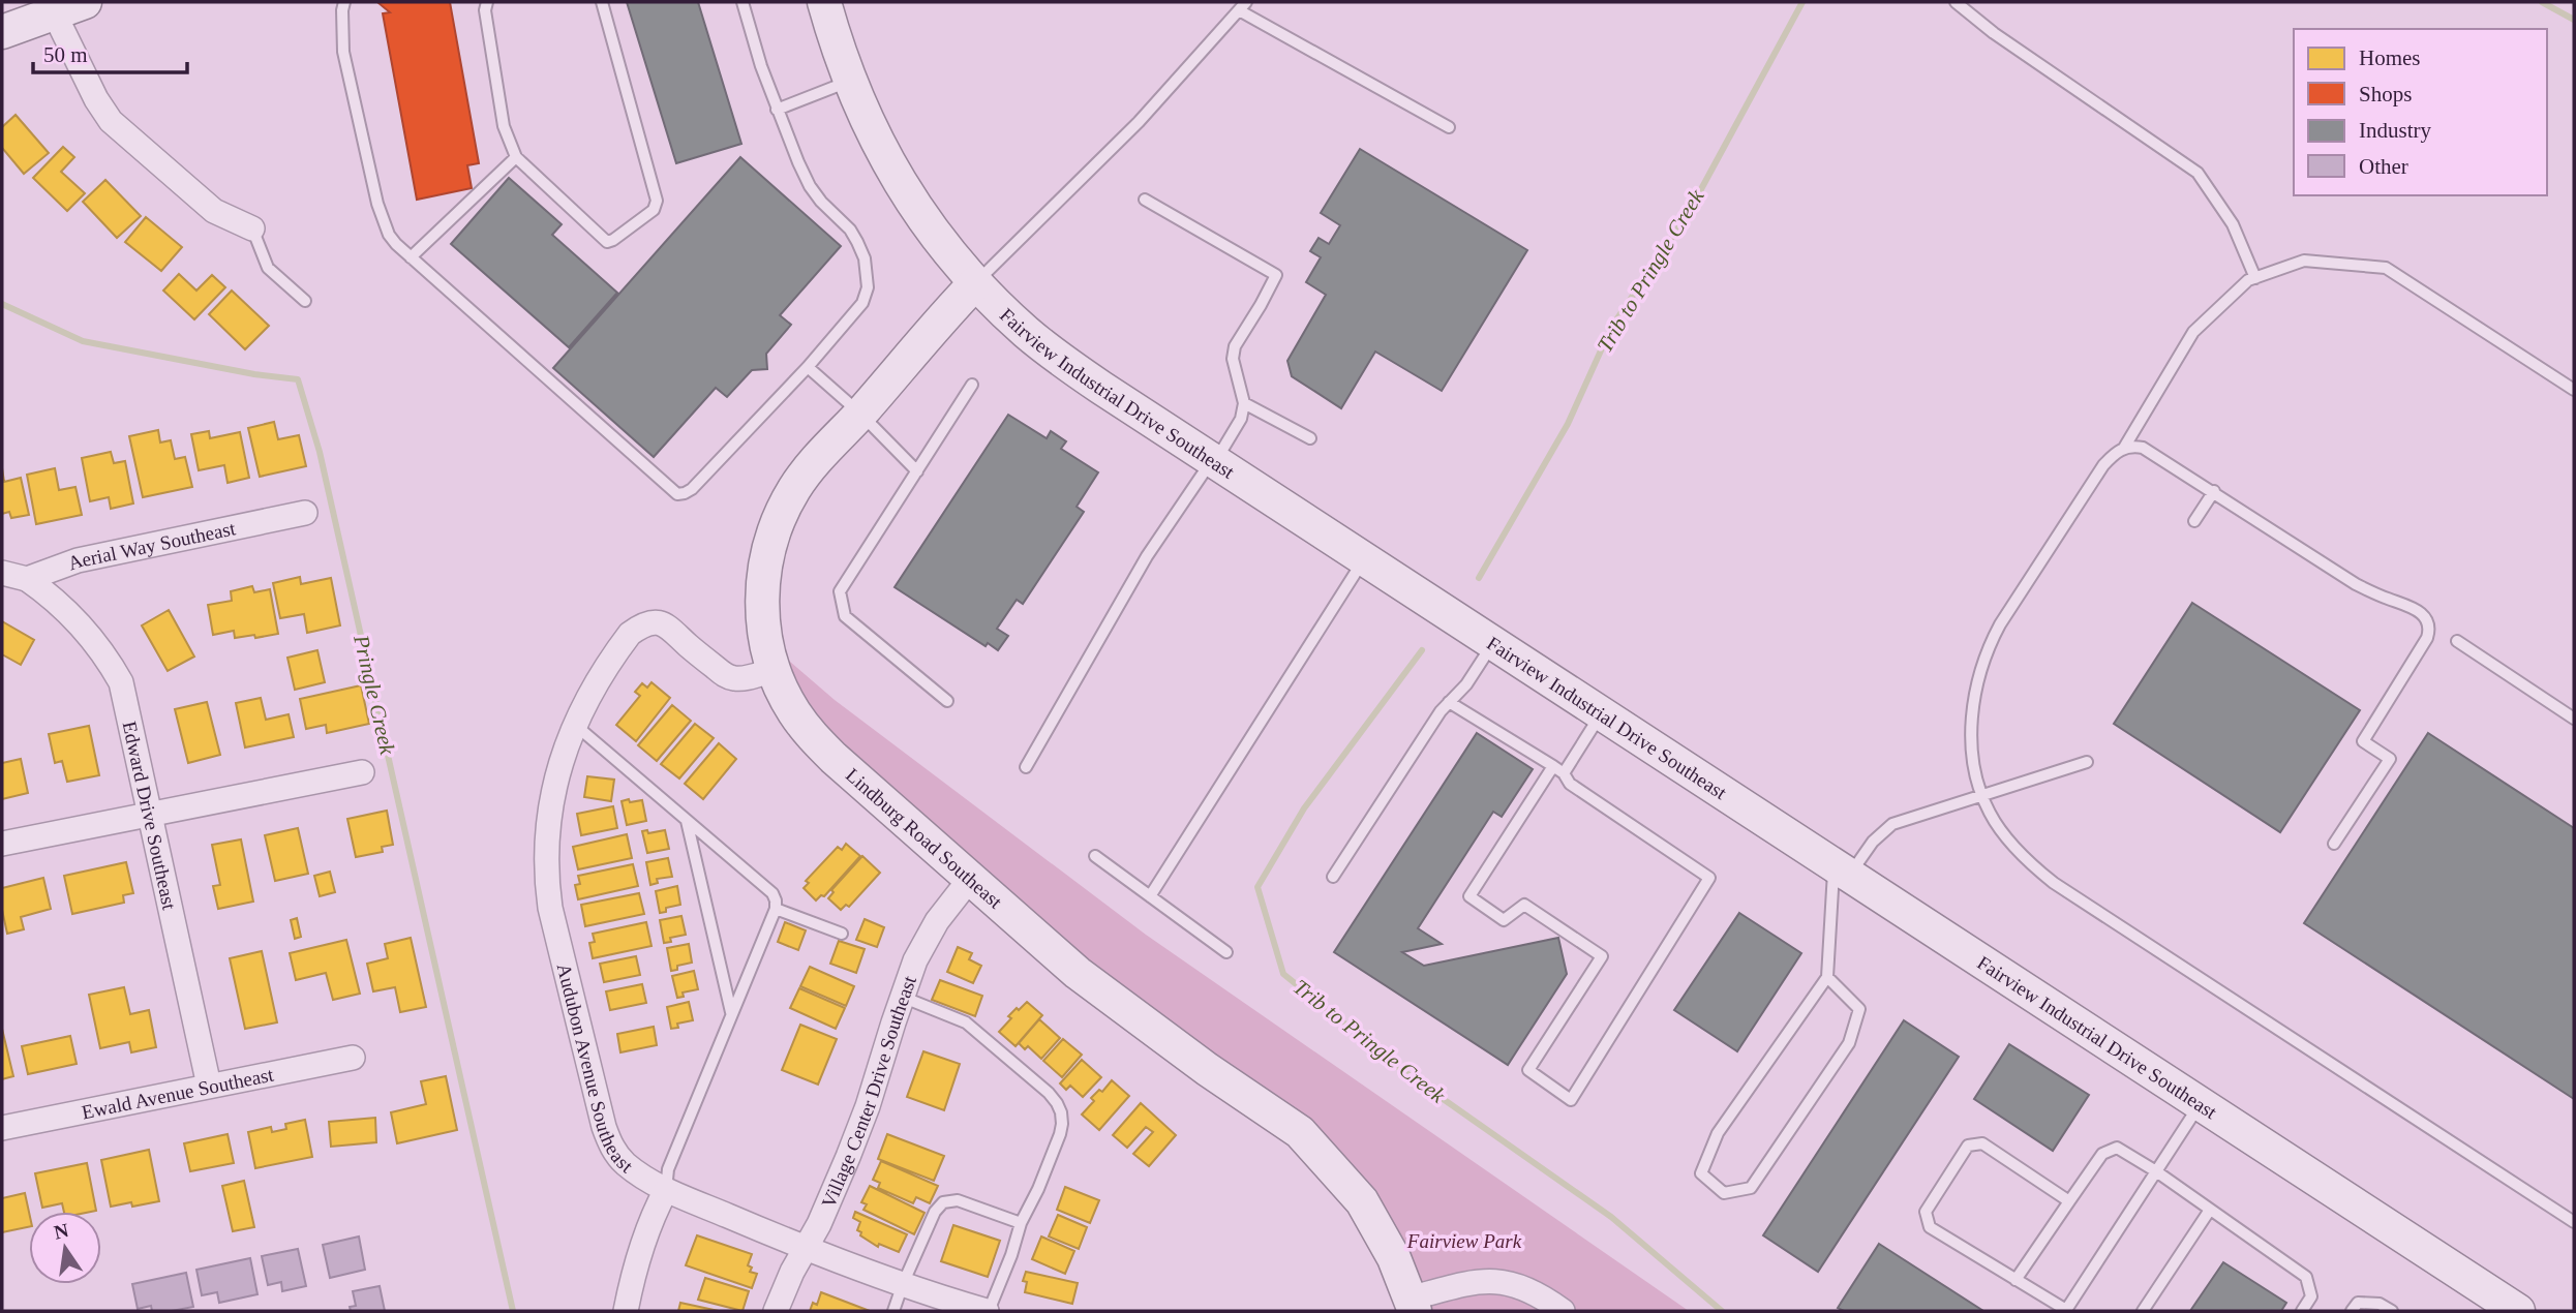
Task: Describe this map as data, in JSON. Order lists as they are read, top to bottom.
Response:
{
  "streets": {
    "main road": ["Fairview Industrial Drive Southeast", "Lindburg Road Southeast"],
    "street": [
      "Aerial Way Southeast",
      "Edward Drive Southeast",
      "Audubon Avenue Southeast",
      "Ewald Avenue Southeast",
      "Village Center Drive Southeast"
    ]
  },
  "crossings": [
    ["Fairview Industrial Drive Southeast", "Lindburg Road Southeast"],
    ["Aerial Way Southeast", "Edward Drive Southeast"],
    ["Edward Drive Southeast", "Ewald Avenue Southeast"],
    ["Lindburg Road Southeast", "Audubon Avenue Southeast"],
    ["Lindburg Road Southeast", "Village Center Drive Southeast"],
    ["Audubon Avenue Southeast", "Village Center Drive Southeast"]
  ],
  "water": ["Trib to Pringle Creek", "Pringle Creek"],
  "parks": ["Fairview Park"],
  "legend": [
    "Homes",
    "Shops",
    "Industry",
    "Other"
  ],
  "scale_bar": "50 m",
  "north": "top"
}
